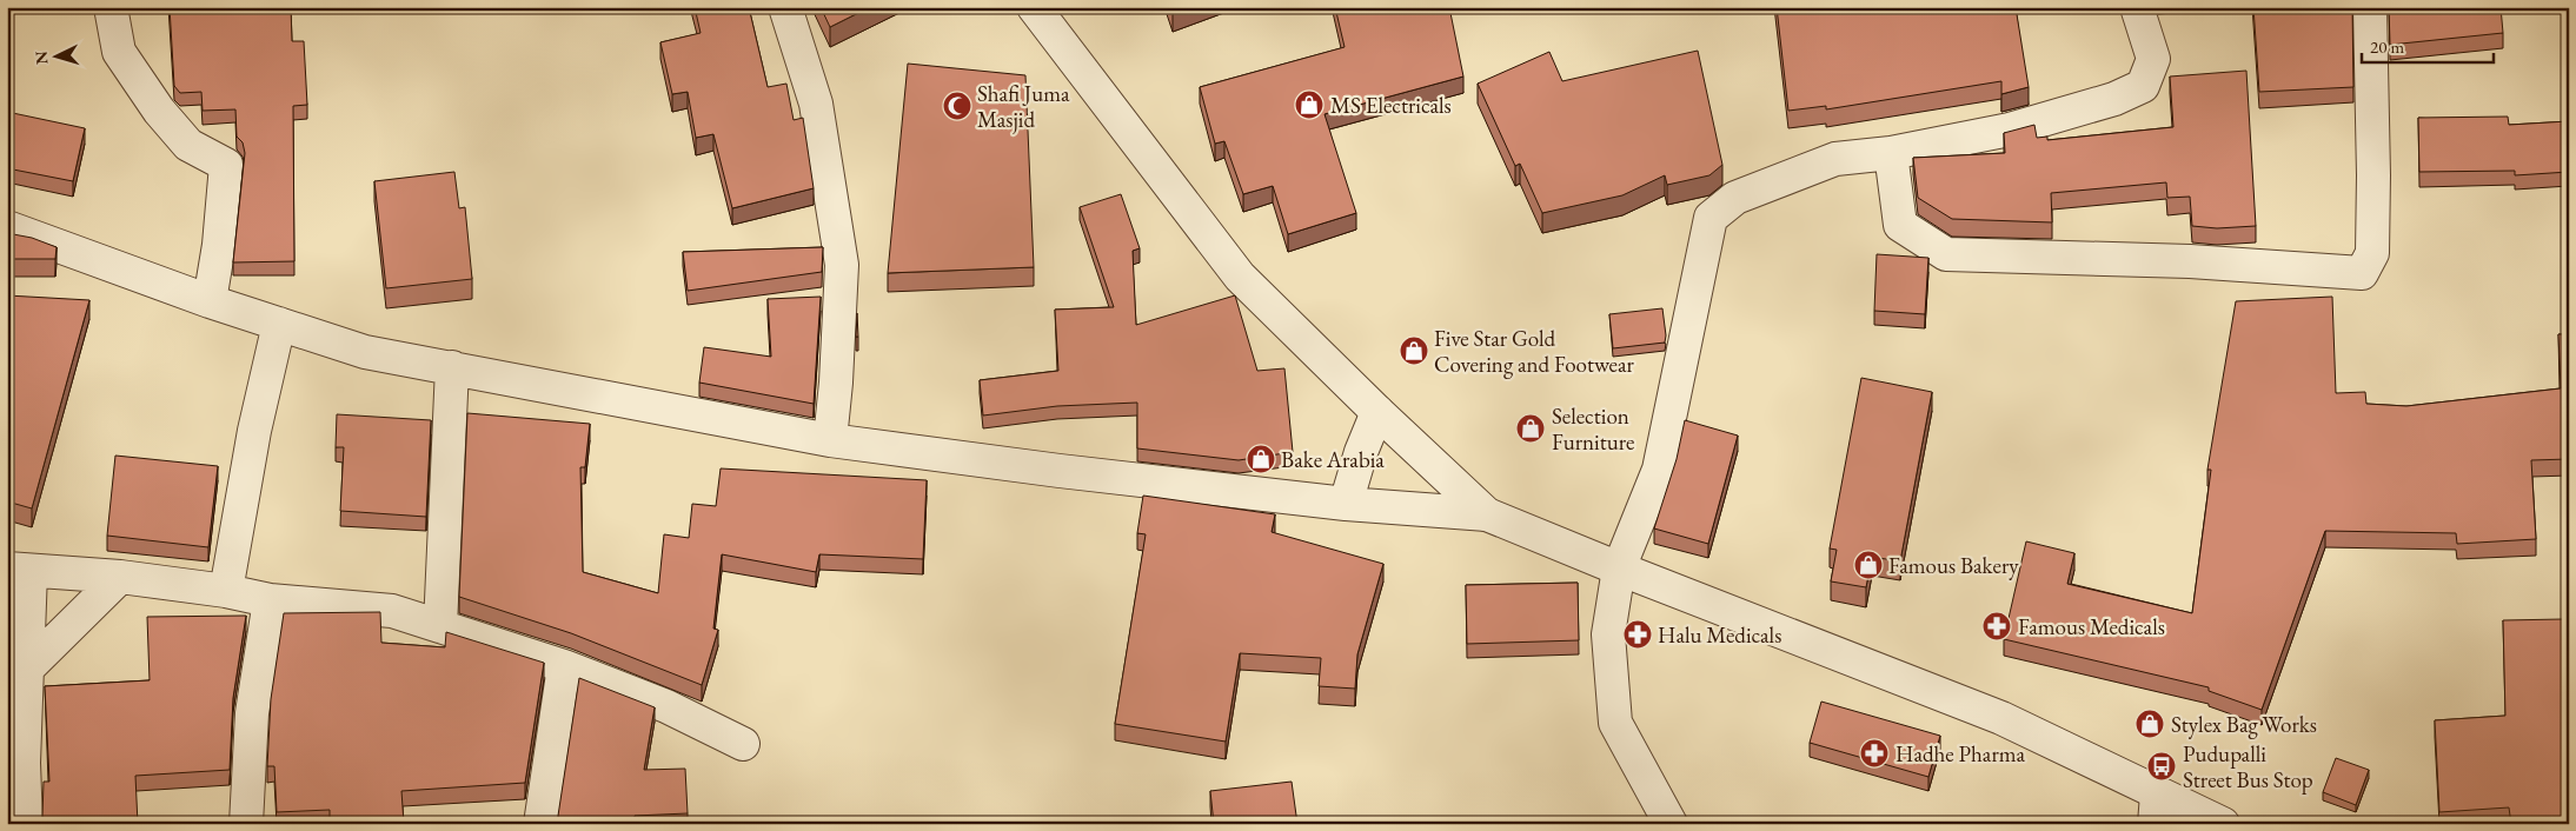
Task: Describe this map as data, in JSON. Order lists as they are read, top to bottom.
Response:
{
  "places": {
    "shop": [
      "MS Electricals",
      "Five Star Gold Covering and Footwear",
      "Selection Furniture",
      "Bake Arabia",
      "Famous Bakery",
      "Stylex Bag Works"
    ],
    "mosque": ["Shafi Juma Masjid"],
    "pharmacy": ["Famous Medicals", "Halu Medicals", "Hadhe Pharma"],
    "bus stop": ["Pudupalli Street Bus Stop"]
  },
  "scale_bar": "20 m",
  "north": "left"
}
